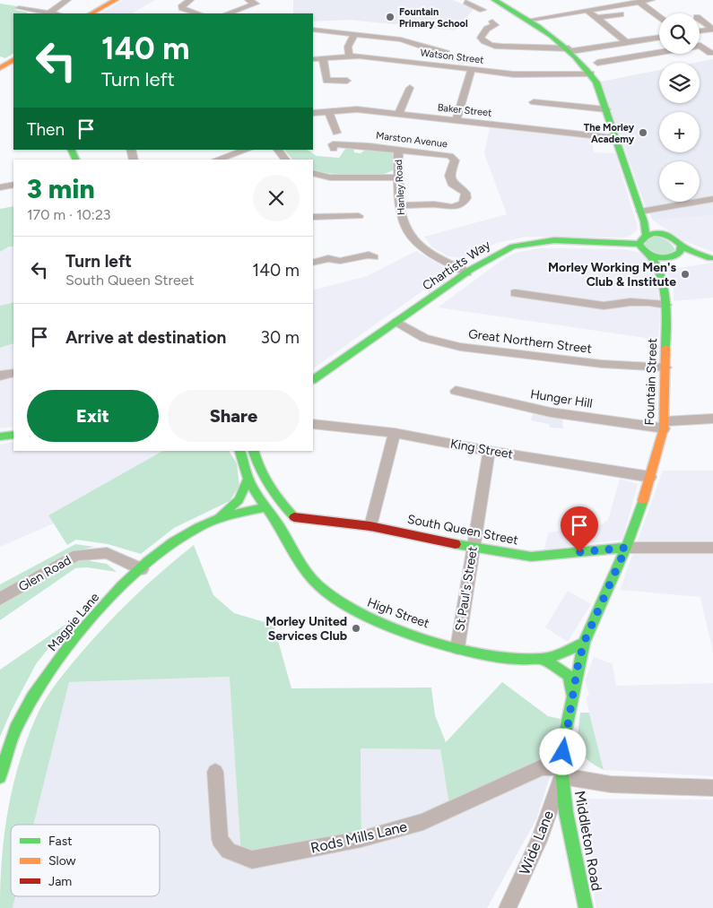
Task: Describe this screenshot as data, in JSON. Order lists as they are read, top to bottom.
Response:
{
  "streets": {
    "main road": [
      "Chartists Way",
      "Fountain Street",
      "South Queen Street",
      "High Street",
      "Magpie Lane",
      "Middleton Road"
    ],
    "street": [
      "Watson Street",
      "Baker Street",
      "Marston Avenue",
      "Hanley Road",
      "Great Northern Street",
      "Hunger Hill",
      "King Street",
      "Glen Road",
      "St Paul's Street",
      "Rods Mills Lane",
      "Wide Lane"
    ]
  },
  "crossings": [
    ["Marston Avenue", "Hanley Road"],
    ["Hanley Road", "Chartists Way"],
    ["Chartists Way", "Great Northern Street"],
    ["Chartists Way", "Fountain Street"],
    ["Great Northern Street", "Fountain Street"],
    ["Fountain Street", "Hunger Hill"],
    ["Fountain Street", "King Street"],
    ["Fountain Street", "South Queen Street"],
    ["Fountain Street", "Middleton Road"],
    ["King Street", "St Paul's Street"],
    ["South Queen Street", "St Paul's Street"],
    ["South Queen Street", "Middleton Road"],
    ["Glen Road", "Magpie Lane"],
    ["St Paul's Street", "High Street"],
    ["High Street", "Magpie Lane"],
    ["High Street", "Middleton Road"],
    ["Rods Mills Lane", "Middleton Road"],
    ["Rods Mills Lane", "Wide Lane"],
    ["Middleton Road", "Wide Lane"]
  ],
  "places": [
    "Fountain Primary School",
    "The Morley Academy",
    "Morley Working Men's Club & Institute",
    "Morley United Services Club"
  ],
  "legend": ["Fast", "Slow", "Jam"],
  "page": {
    "map_buttons": ["+", "−"],
    "turn": ["140 m", "Turn left"],
    "then": "Then",
    "heading": ["3 min", "170 m · 10:23"],
    "list": [
      {
        "name": "Turn left",
        "note": "South Queen Street",
        "value": "140 m"
      },
      {
        "name": "Arrive at destination",
        "value": "30 m"
      }
    ],
    "buttons": ["Exit", "Share"]
  }
}
